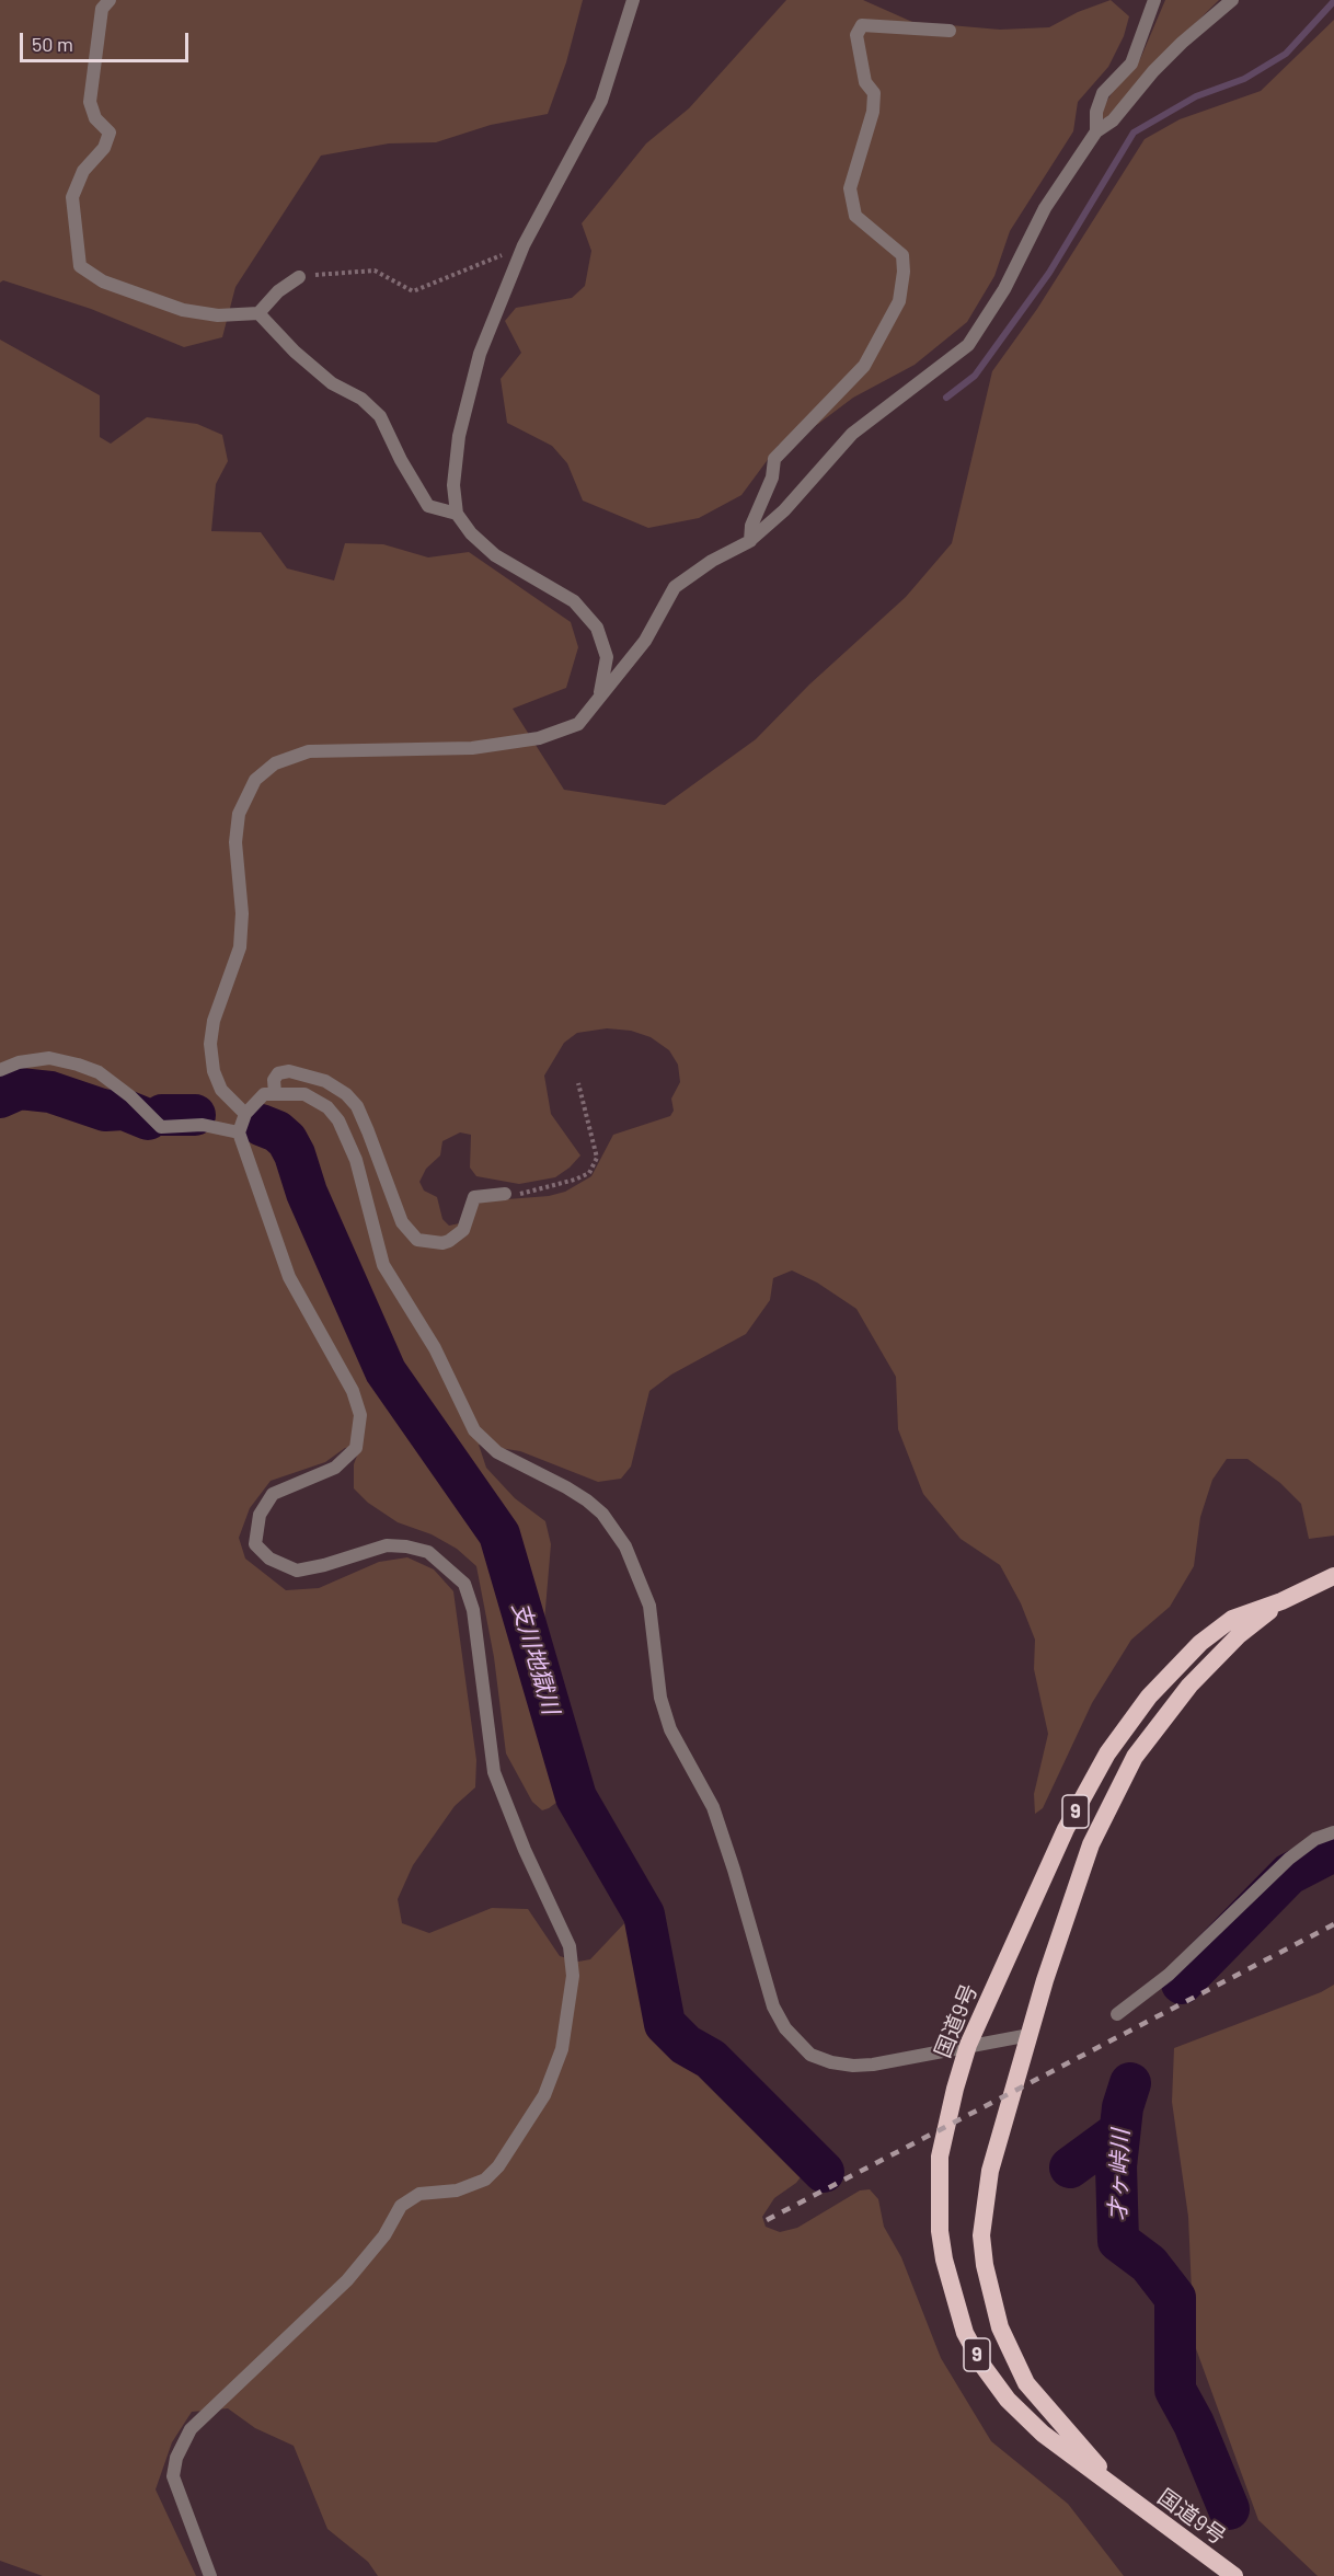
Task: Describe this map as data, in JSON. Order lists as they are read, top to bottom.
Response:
{
  "streets": {
    "highway": ["9", "国道9号"]
  },
  "water": ["支川地獄川", "才ヶ峠川"],
  "scale_bar": "50 m"
}
